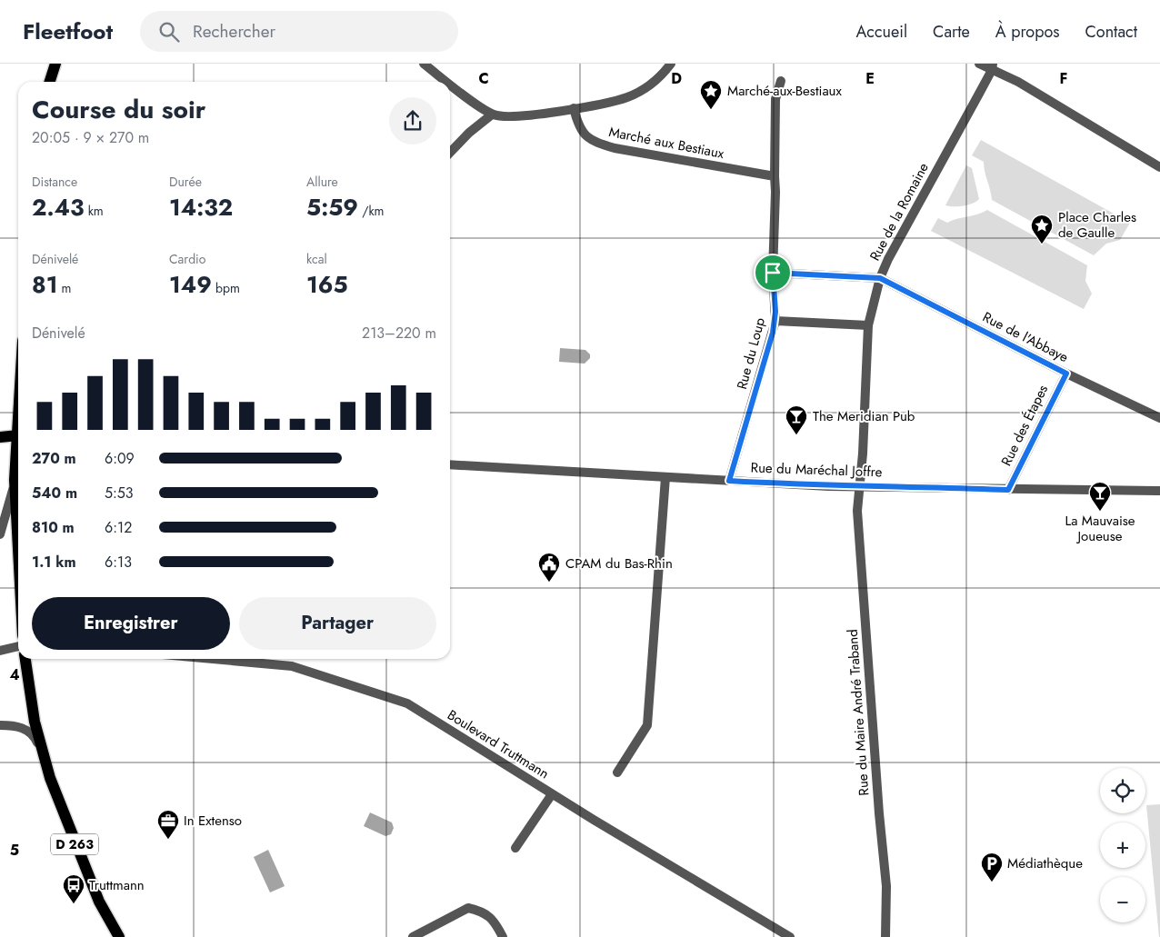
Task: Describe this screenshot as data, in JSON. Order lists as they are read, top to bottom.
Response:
{
  "streets": {
    "main road": ["D 263"],
    "street": [
      "Marché aux Bestiaux",
      "Rue de la Romaine",
      "Rue de l'Abbaye",
      "Rue du Loup",
      "Rue des Étapes",
      "Rue du Maréchal Joffre",
      "Rue du Maire André Traband",
      "Boulevard Truttmann"
    ]
  },
  "crossings": [
    ["Marché aux Bestiaux", "Rue du Loup"],
    ["Rue de la Romaine", "Rue de l'Abbaye"],
    ["Rue de la Romaine", "Rue du Maréchal Joffre"],
    ["Rue de la Romaine", "Rue du Maire André Traband"],
    ["Rue de l'Abbaye", "Rue des Étapes"],
    ["Rue du Loup", "Rue du Maréchal Joffre"],
    ["Rue des Étapes", "Rue du Maréchal Joffre"],
    ["Rue du Maréchal Joffre", "Rue du Maire André Traband"]
  ],
  "places": {
    "place": ["Marché-aux-Bestiaux", "Place Charles de Gaulle"],
    "bar": ["The Meridian Pub", "La Mauvaise Joueuse"],
    "public building": ["CPAM du Bas-Rhin"],
    "office": ["In Extenso"],
    "parking": ["Médiathèque"],
    "bus stop": ["Truttmann"]
  },
  "page": {
    "header": "Fleetfoot",
    "search": "Rechercher",
    "nav": [
      "Accueil",
      "Carte",
      "À propos",
      "Contact"
    ],
    "heading": ["Course du soir", "20:05 · 9 × 270 m"],
    "stats": [
      ["Distance", "2.43 km"],
      ["Durée", "14:32"],
      ["Allure", "5:59 /km"],
      ["Dénivelé", "81 m"],
      ["Cardio", "149 bpm"],
      ["kcal", "165"]
    ],
    "chart": ["Dénivelé", "213–220 m"],
    "list": [
      {
        "name": "270 m",
        "note": "6:09"
      },
      {
        "name": "540 m",
        "note": "5:53"
      },
      {
        "name": "810 m",
        "note": "6:12"
      },
      {
        "name": "1.1 km",
        "note": "6:13"
      }
    ],
    "buttons": ["Enregistrer", "Partager"],
    "map_buttons": ["+", "−"]
  },
  "grid": {
    "columns": [
      "C",
      "D",
      "E",
      "F"
    ],
    "rows": ["4", "5"]
  }
}
